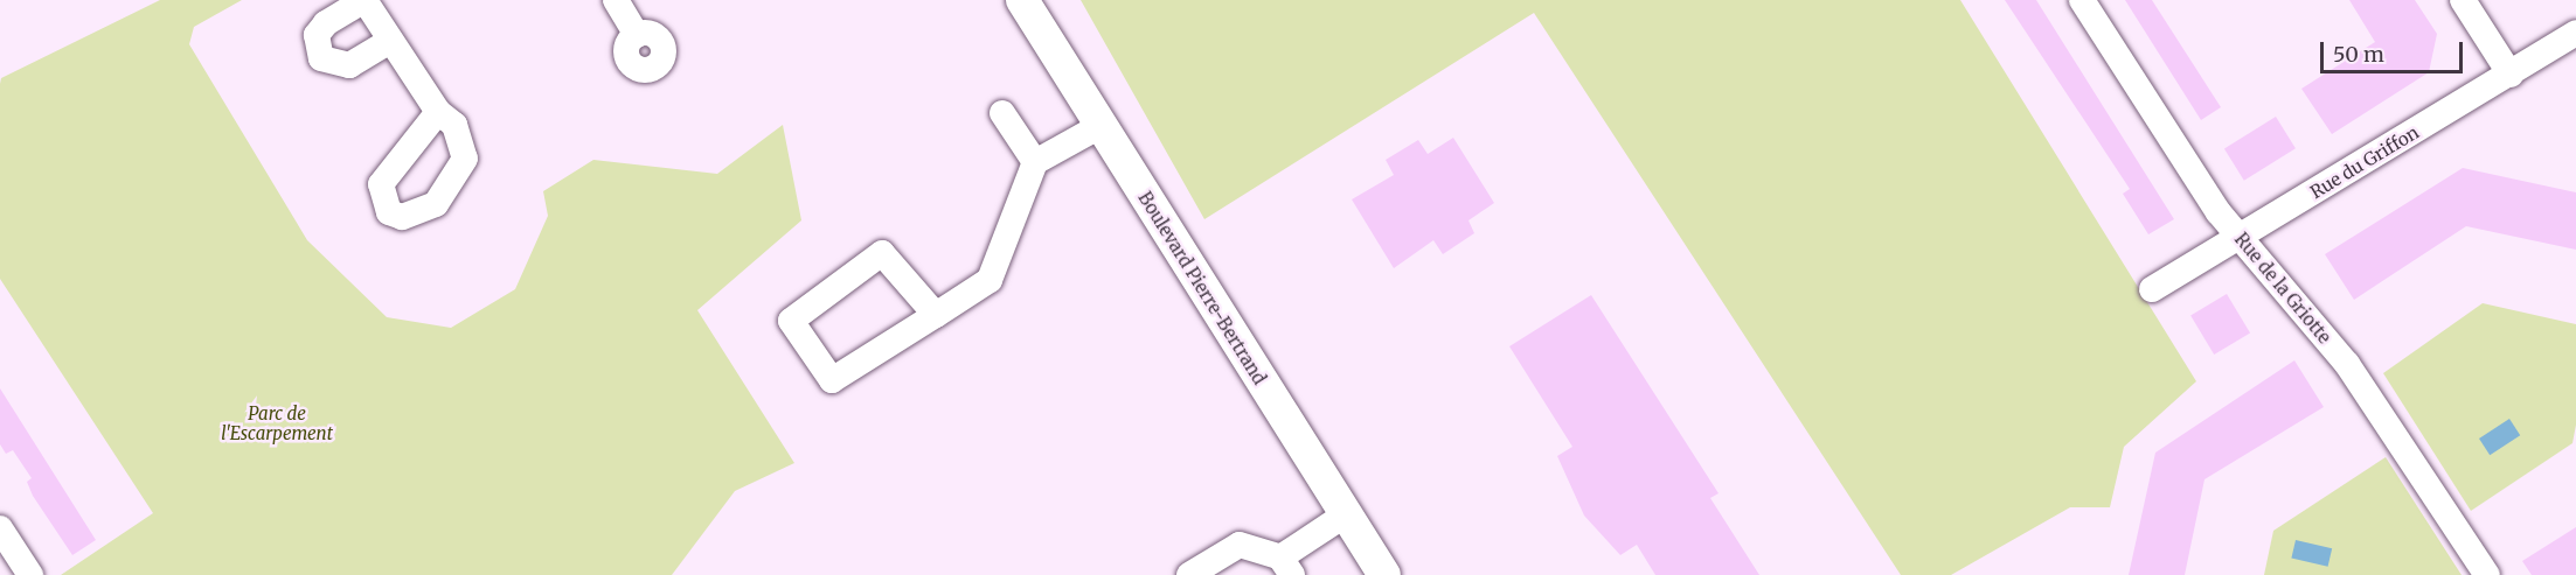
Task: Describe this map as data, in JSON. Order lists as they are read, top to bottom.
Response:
{
  "streets": {
    "main road": ["Boulevard Pierre-Bertrand"],
    "street": ["Rue du Griffon", "Rue de la Griotte"]
  },
  "crossings": [
    ["Rue du Griffon", "Rue de la Griotte"]
  ],
  "parks": ["Parc de l'Escarpement"],
  "scale_bar": "50 m"
}
